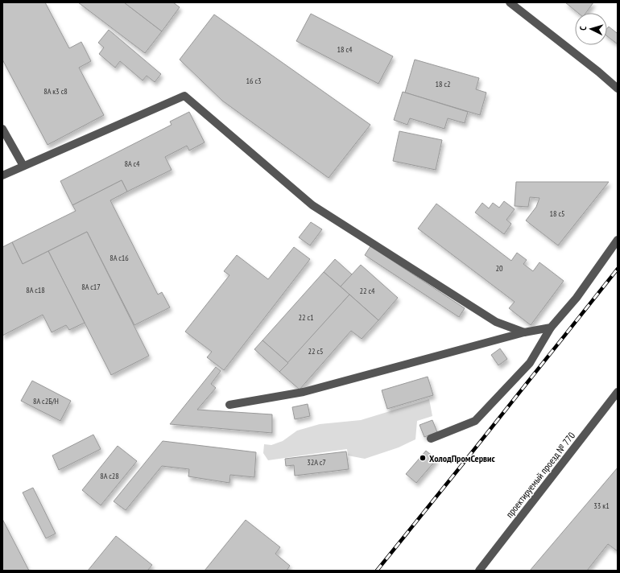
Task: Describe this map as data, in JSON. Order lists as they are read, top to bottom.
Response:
{
  "streets": {
    "street": ["проектируемый проезд № 770"]
  },
  "places": ["ХолодПромСервис"],
  "house_numbers": [
    "18 с4",
    "16 с3",
    "18 с2",
    "8А к3 с8",
    "8А с4",
    "18 с5",
    "8А с16",
    "20",
    "8А с17",
    "8А с18",
    "22 с4",
    "22 с1",
    "22 с5",
    "8А с2Б/Н",
    "32А с7",
    "8А с28",
    "33 к1"
  ],
  "north": "left"
}
